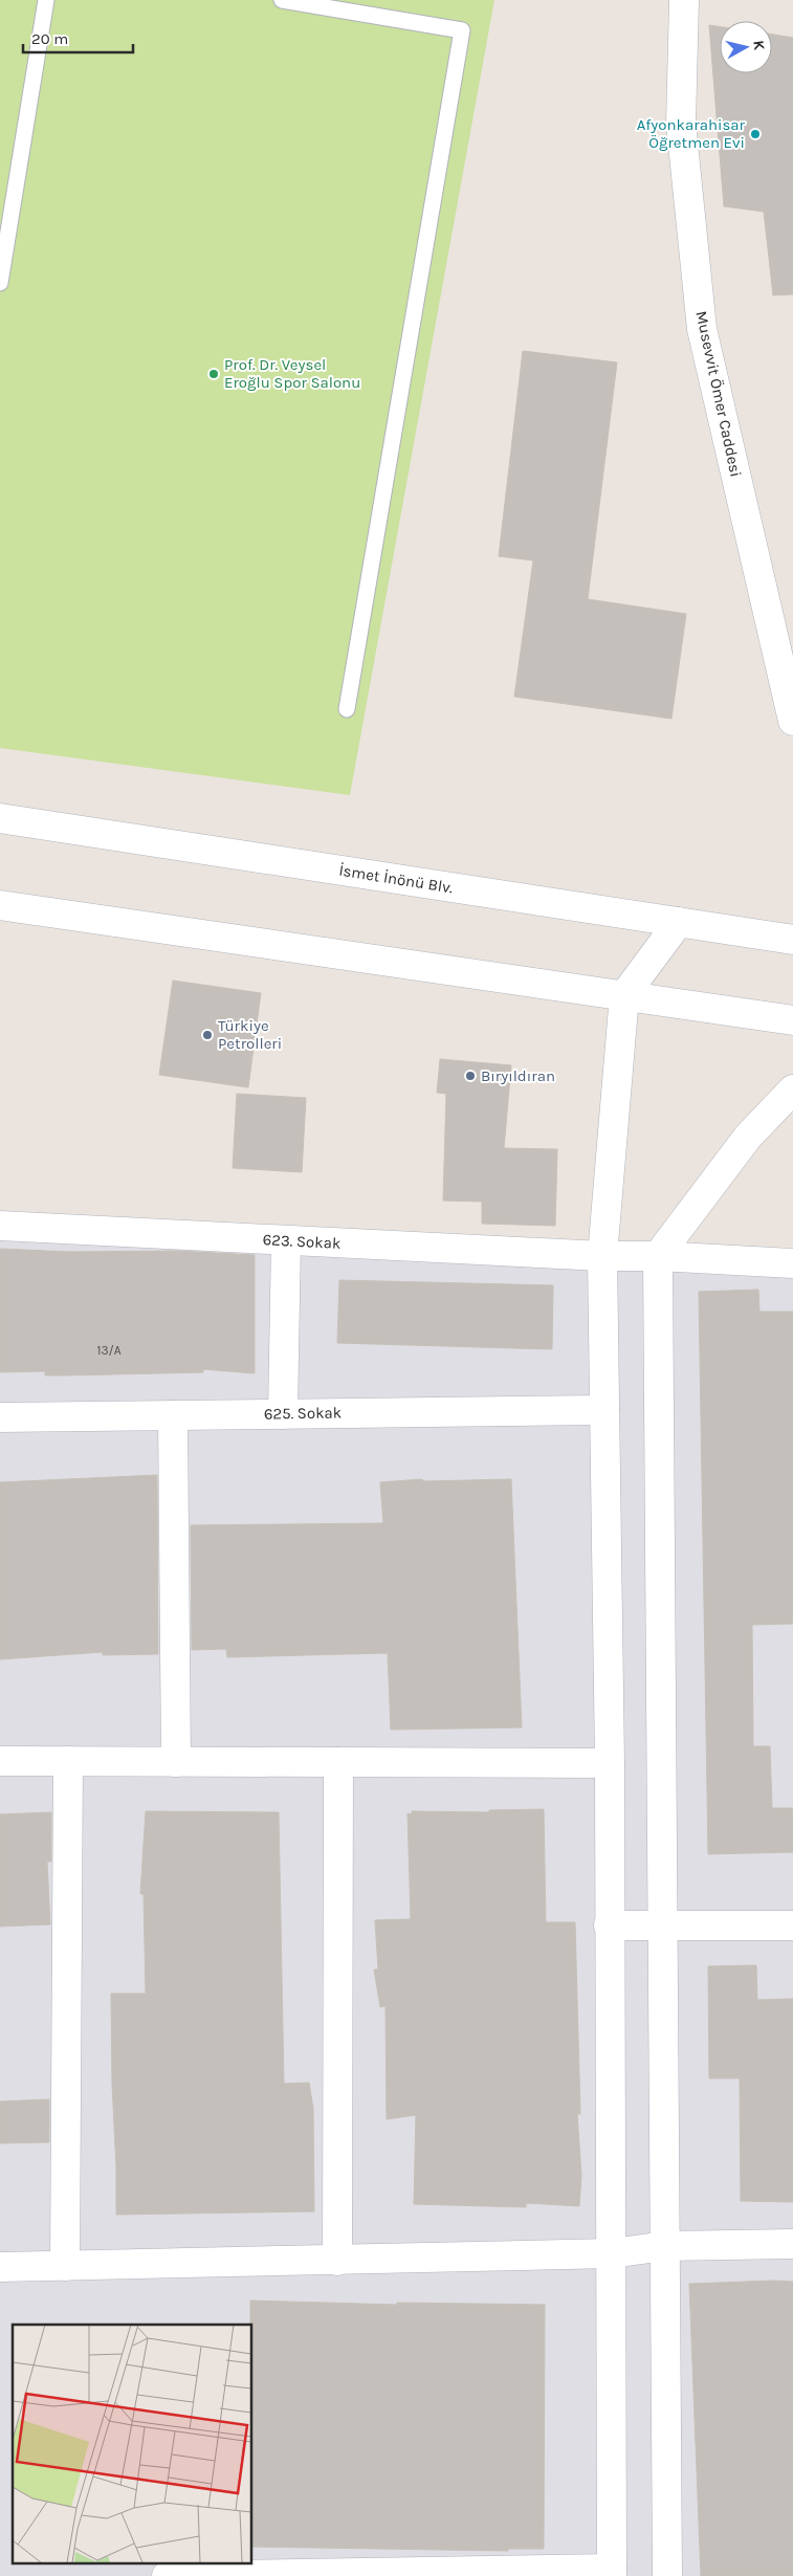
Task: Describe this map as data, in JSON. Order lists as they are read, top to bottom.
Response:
{
  "streets": {
    "street": [
      "Musevvit Ömer Caddesi",
      "İsmet İnönü Blv.",
      "623. Sokak",
      "625. Sokak"
    ]
  },
  "places": [
    "Afyonkarahisar Öğretmen Evi",
    "Prof. Dr. Veysel Eroğlu Spor Salonu",
    "Türkiye Petrolleri",
    "Bıryıldıran"
  ],
  "house_numbers": ["13/A"],
  "scale_bar": "20 m",
  "north": "right"
}
